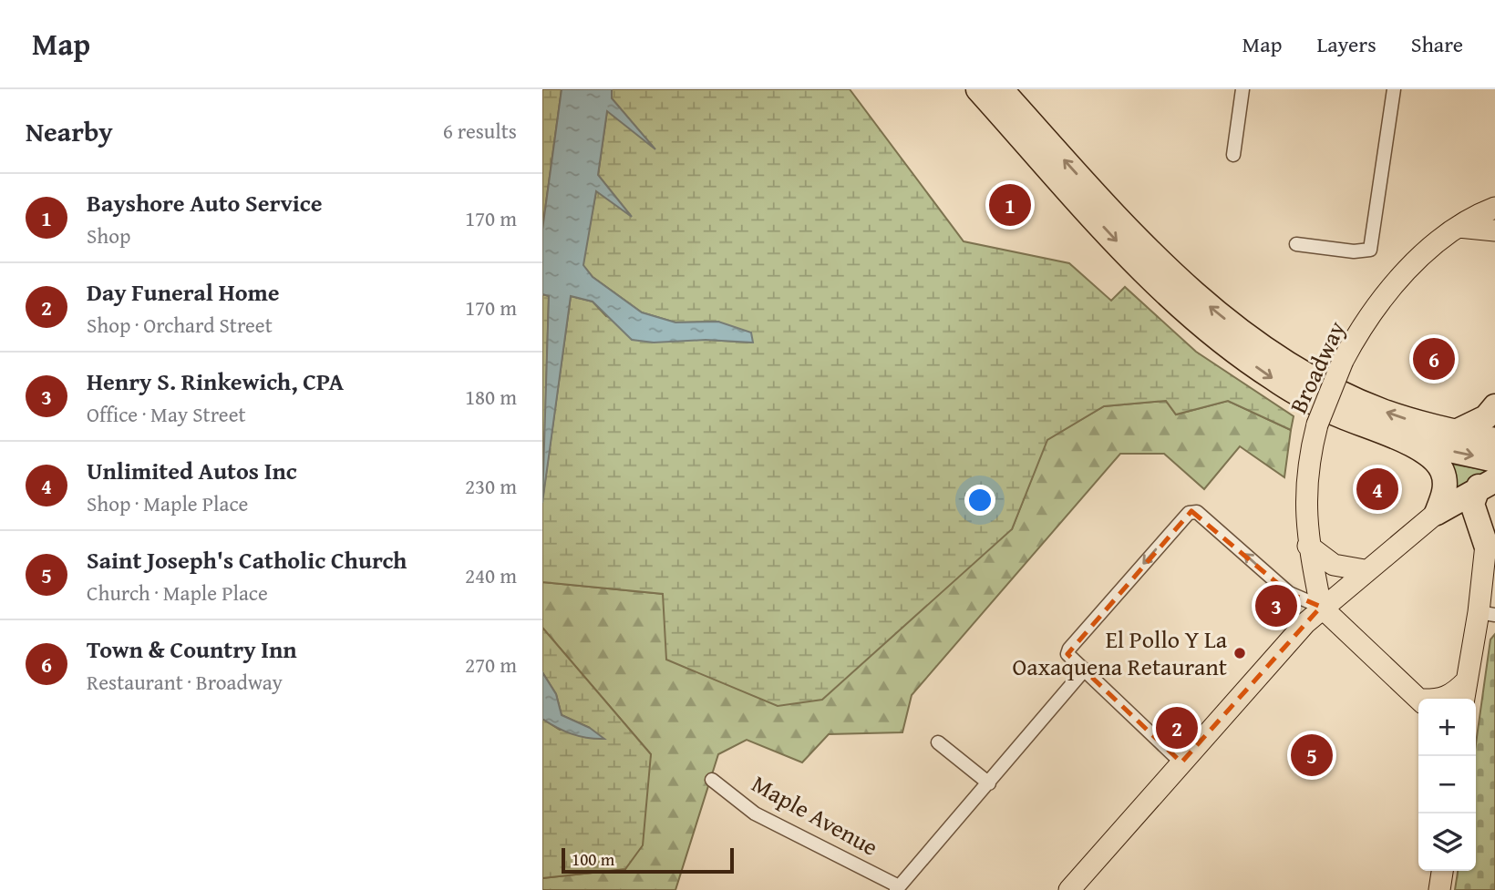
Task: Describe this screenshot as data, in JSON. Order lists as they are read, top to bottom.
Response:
{
  "streets": {
    "main road": ["Broadway"],
    "street": ["Maple Avenue"]
  },
  "places": ["El Pollo Y La Oaxaquena Retaurant"],
  "scale_bar": "100 m",
  "page": {
    "header": "Map",
    "nav": ["Map", "Layers", "Share"],
    "heading": ["Nearby", "6 results"],
    "list": [
      {
        "mark": "1",
        "name": "Bayshore Auto Service",
        "note": "Shop",
        "value": "170 m"
      },
      {
        "mark": "2",
        "name": "Day Funeral Home",
        "note": "Shop · Orchard Street",
        "value": "170 m"
      },
      {
        "mark": "3",
        "name": "Henry S. Rinkewich, CPA",
        "note": "Office · May Street",
        "value": "180 m"
      },
      {
        "mark": "4",
        "name": "Unlimited Autos Inc",
        "note": "Shop · Maple Place",
        "value": "230 m"
      },
      {
        "mark": "5",
        "name": "Saint Joseph's Catholic Church",
        "note": "Church · Maple Place",
        "value": "240 m"
      },
      {
        "mark": "6",
        "name": "Town & Country Inn",
        "note": "Restaurant · Broadway",
        "value": "270 m"
      }
    ],
    "pins": [
      "1",
      "6",
      "4",
      "3",
      "2",
      "5"
    ],
    "map_buttons": ["+", "−"],
    "scale": "100 m"
  }
}
